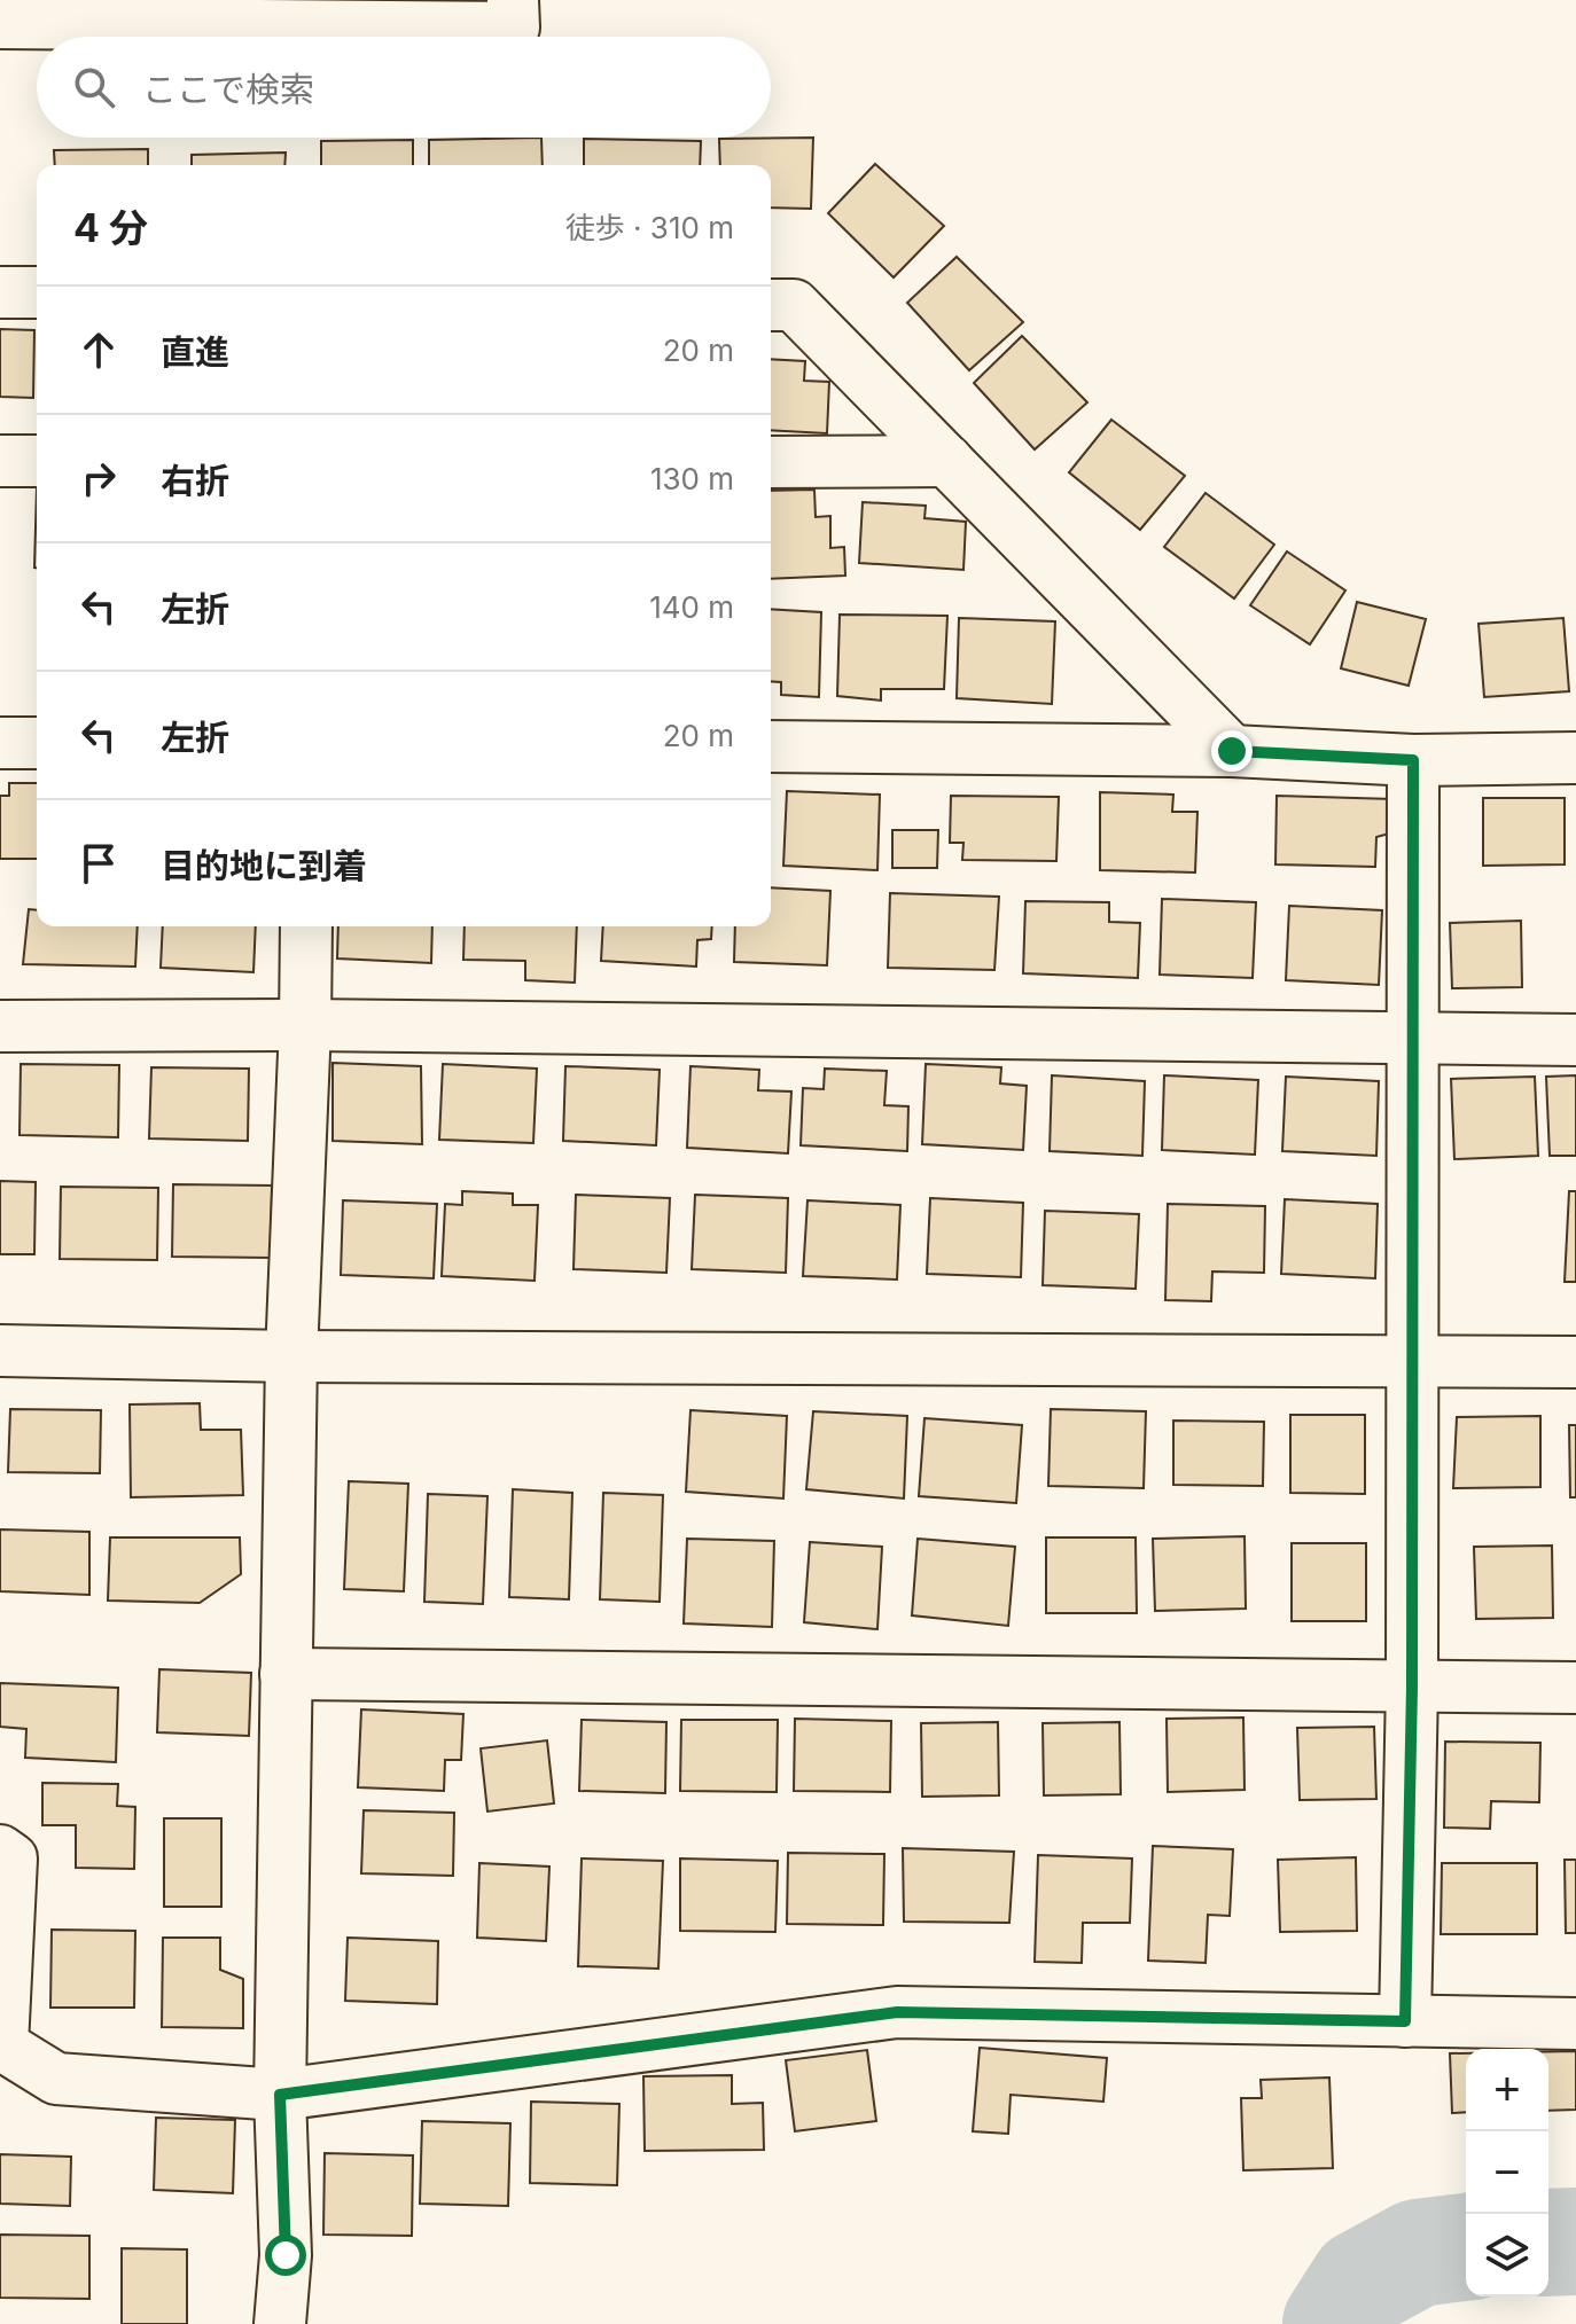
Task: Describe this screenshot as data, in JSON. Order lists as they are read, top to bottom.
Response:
{
  "page": {
    "search": "ここで検索",
    "heading": ["4 分", "徒歩 · 310 m"],
    "list": [
      ["直進", "20 m"],
      ["右折", "130 m"],
      ["左折", "140 m"],
      ["左折", "20 m"],
      "目的地に到着"
    ],
    "map_buttons": ["+", "−"]
  }
}
